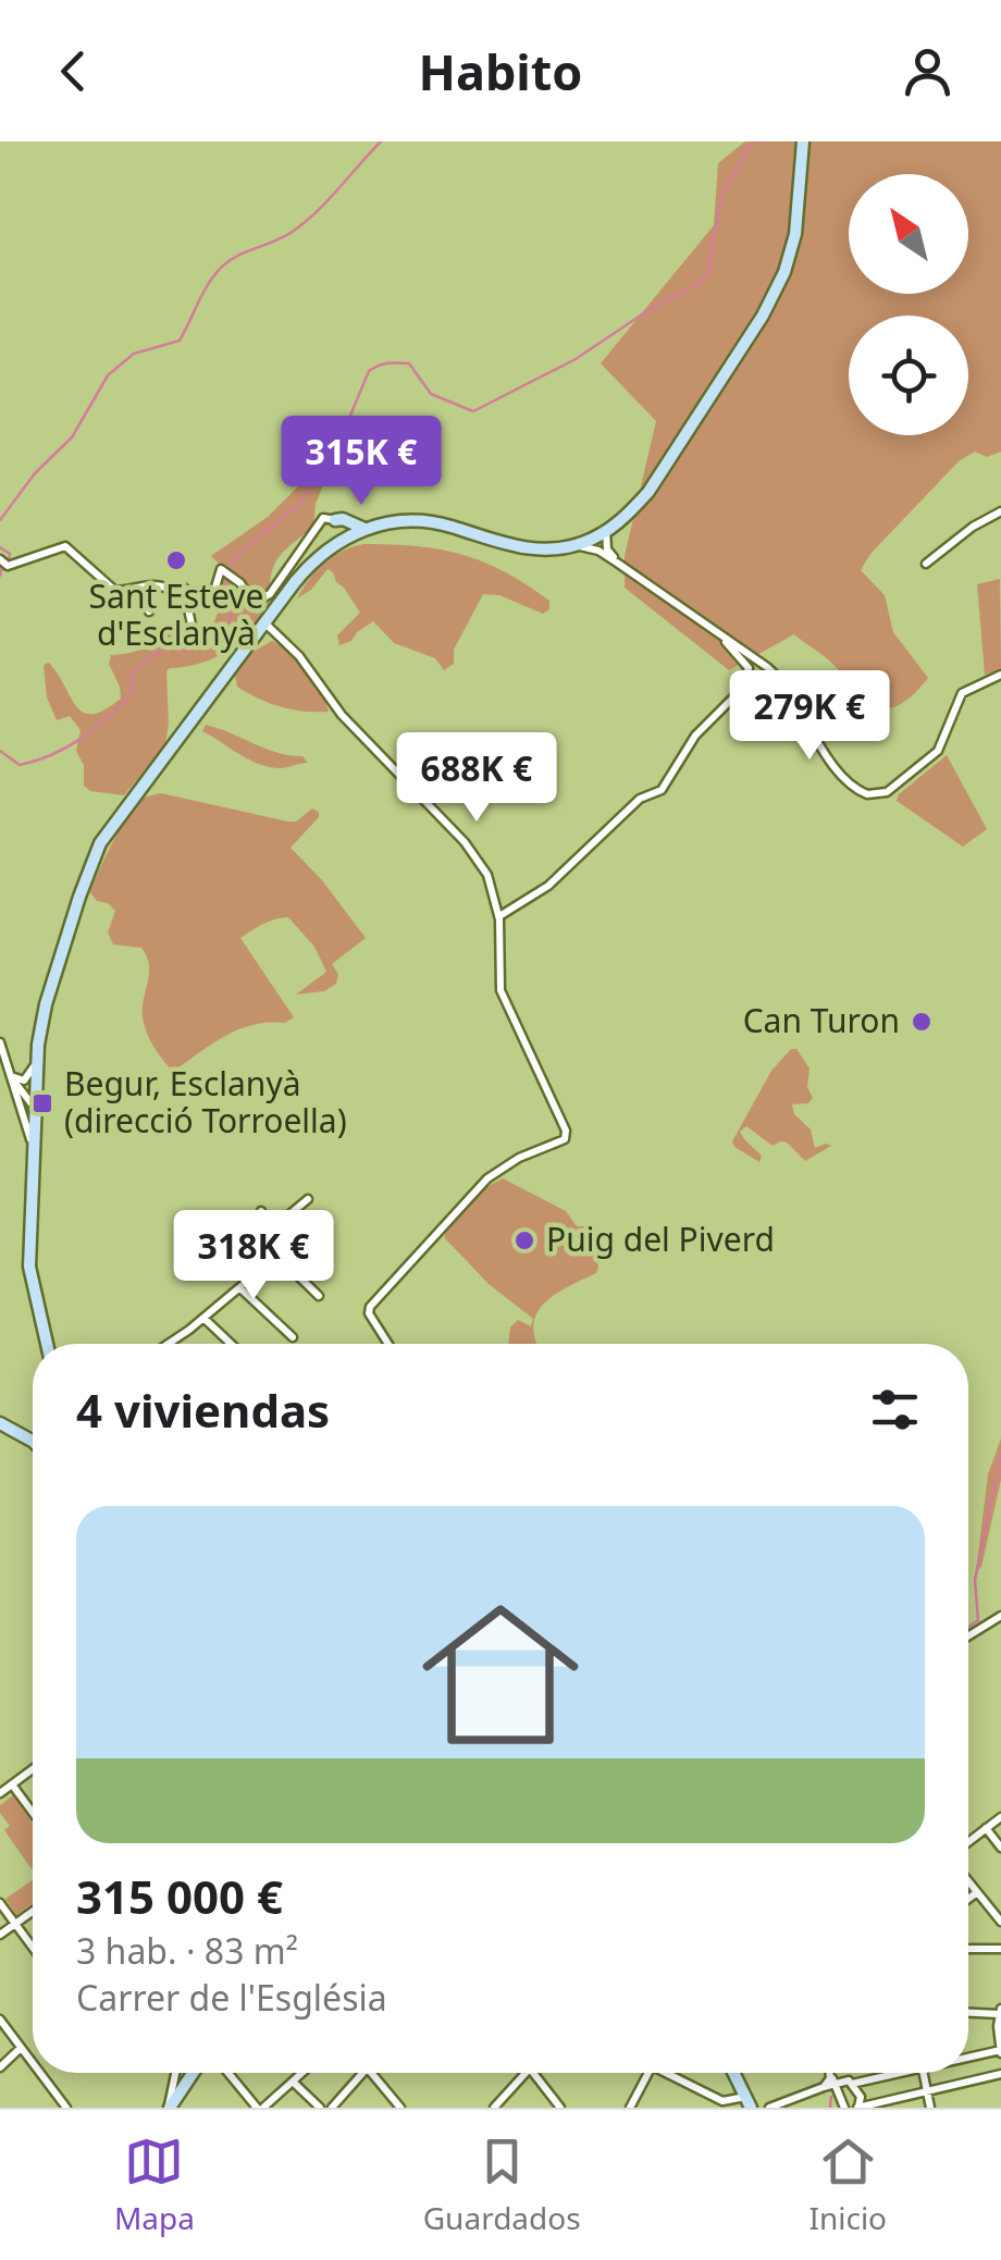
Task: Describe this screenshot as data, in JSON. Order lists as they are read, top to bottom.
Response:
{
  "places": {
    "other": ["Sant Esteve d'Esclanyà", "Can Turon", "Puig del Piverd"],
    "transit": ["Begur, Esclanyà (direcció Torroella)"]
  },
  "north": "top left",
  "page": {
    "header": "Habito",
    "price": [
      "315K €",
      "279K €",
      "688K €",
      "318K €"
    ],
    "heading": "4 viviendas",
    "list": [
      {
        "name": "315 000 €",
        "note": "3 hab. · 83 m² · Carrer de l'Església"
      }
    ],
    "tabs": ["Mapa", "Guardados", "Inicio"]
  }
}
